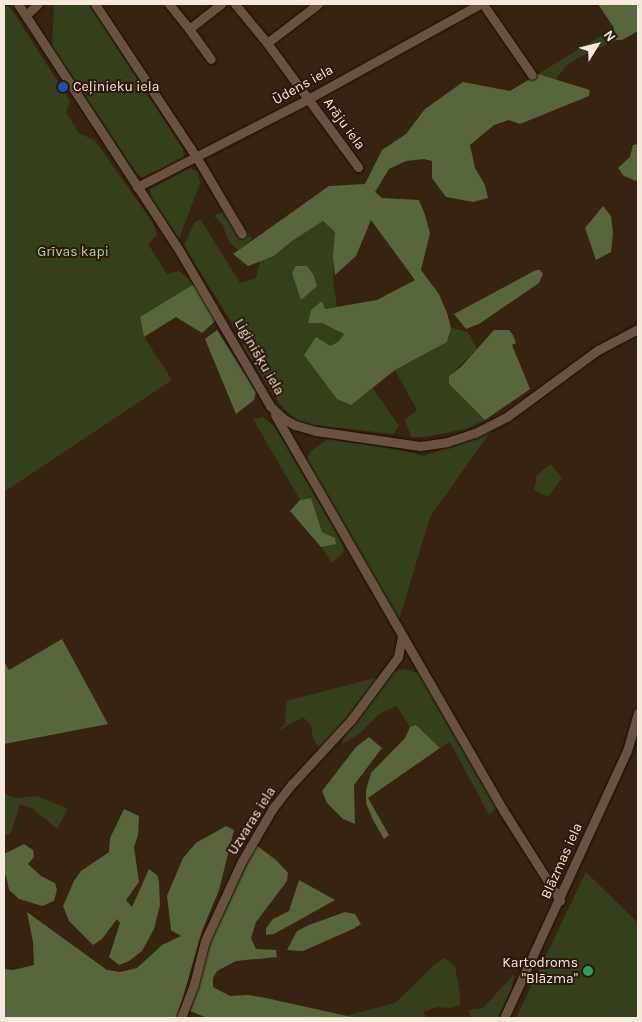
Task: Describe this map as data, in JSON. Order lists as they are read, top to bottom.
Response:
{
  "streets": {
    "street": [
      "Ūdens iela",
      "Arāju iela",
      "Liginišķu iela",
      "Uzvaras iela",
      "Blāzmas iela"
    ]
  },
  "crossings": [
    ["Ūdens iela", "Arāju iela"],
    ["Ūdens iela", "Liginišķu iela"]
  ],
  "parks": ["Grīvas kapi"],
  "places": ["Ceļinieku iela", "Kartodroms \"Blāzma\""],
  "north": "top right"
}
